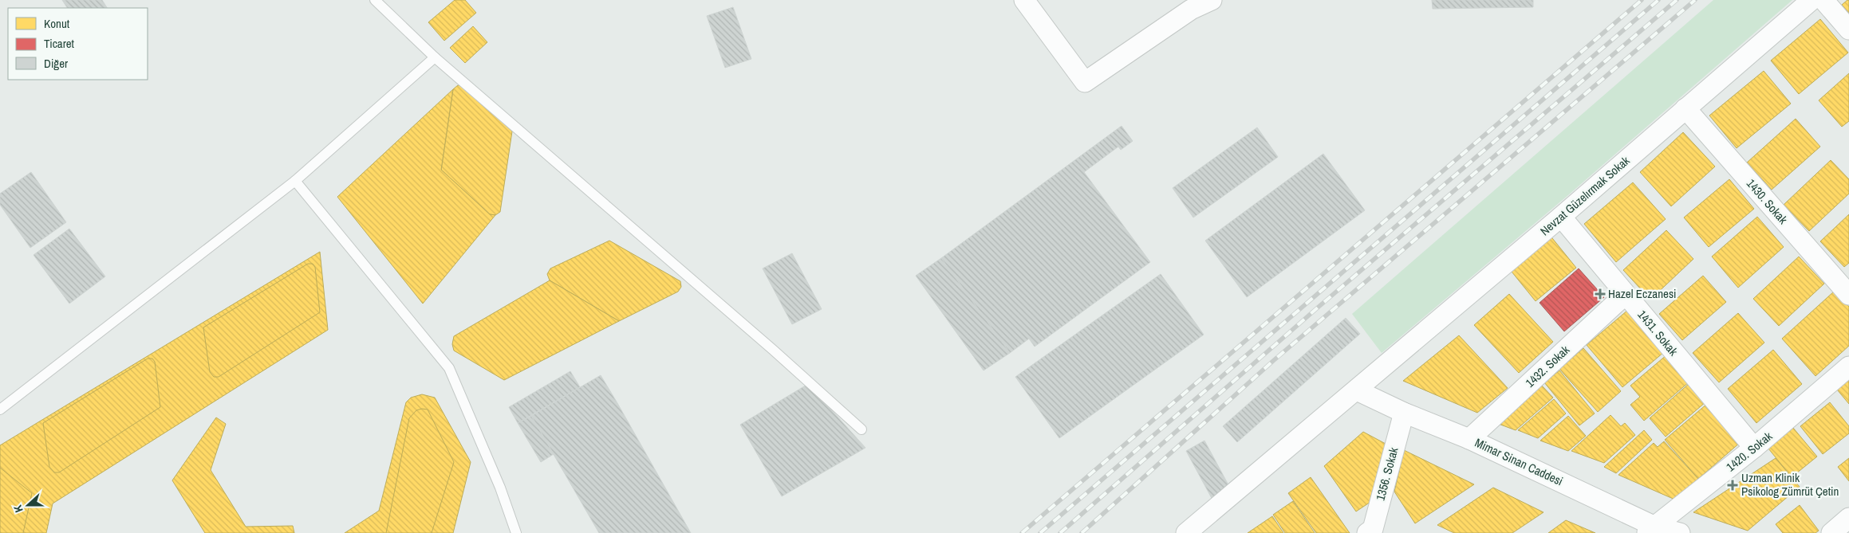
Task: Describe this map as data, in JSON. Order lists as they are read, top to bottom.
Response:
{
  "streets": {
    "street": [
      "Nevzat Güzelırmak Sokak",
      "1430. Sokak",
      "1431. Sokak",
      "1432. Sokak",
      "1420. Sokak",
      "Mimar Sinan Caddesi",
      "1356. Sokak"
    ]
  },
  "crossings": [
    ["Nevzat Güzelırmak Sokak", "1430. Sokak"],
    ["Nevzat Güzelırmak Sokak", "1431. Sokak"],
    ["Nevzat Güzelırmak Sokak", "Mimar Sinan Caddesi"],
    ["1431. Sokak", "1432. Sokak"],
    ["1431. Sokak", "1420. Sokak"],
    ["1432. Sokak", "Mimar Sinan Caddesi"],
    ["1420. Sokak", "Mimar Sinan Caddesi"],
    ["Mimar Sinan Caddesi", "1356. Sokak"]
  ],
  "places": {
    "health": ["Hazel Eczanesi", "Uzman Klinik Psikolog Zümrüt Çetin"]
  },
  "legend": ["Konut", "Ticaret", "Diğer"],
  "north": "left"
}
